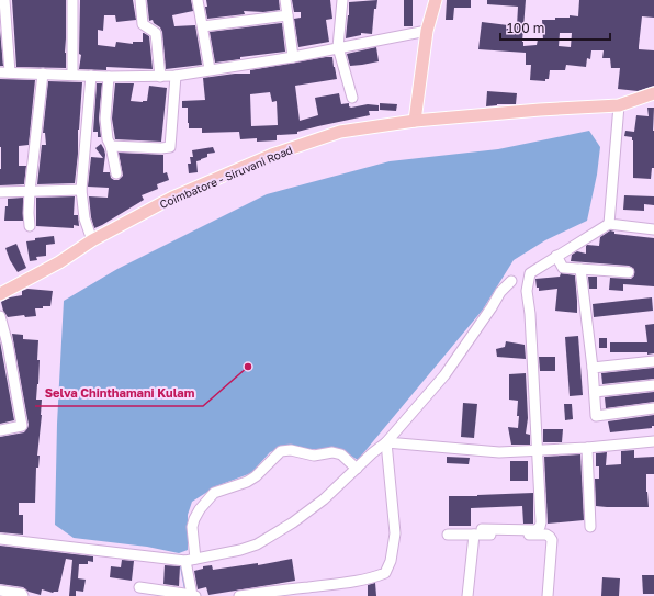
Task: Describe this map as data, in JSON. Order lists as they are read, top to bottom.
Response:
{
  "streets": {
    "main road": ["Coimbatore - Siruvani Road"]
  },
  "places": ["Selva Chinthamani Kulam"],
  "scale_bar": "100 m"
}
